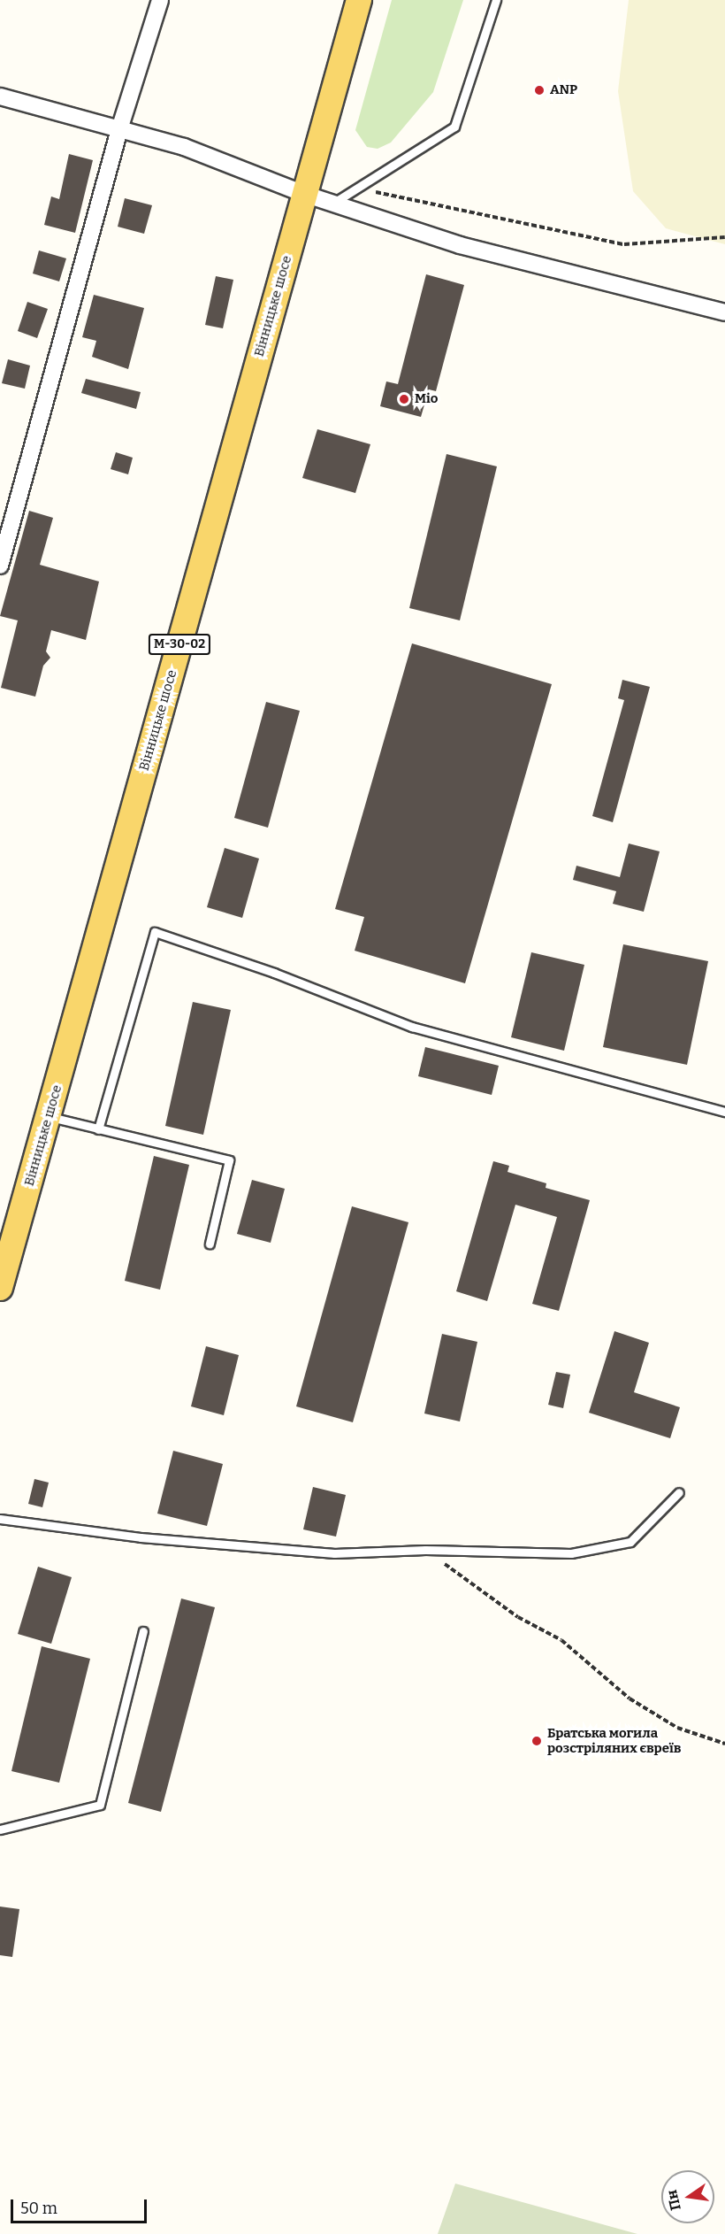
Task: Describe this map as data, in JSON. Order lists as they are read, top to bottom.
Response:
{
  "streets": {
    "main road": ["Вінницьке шосе", "М-30-02"]
  },
  "places": ["ANP", "Міо", "Братська могила розстріляних євреїв"],
  "scale_bar": "50 m",
  "north": "left"
}
